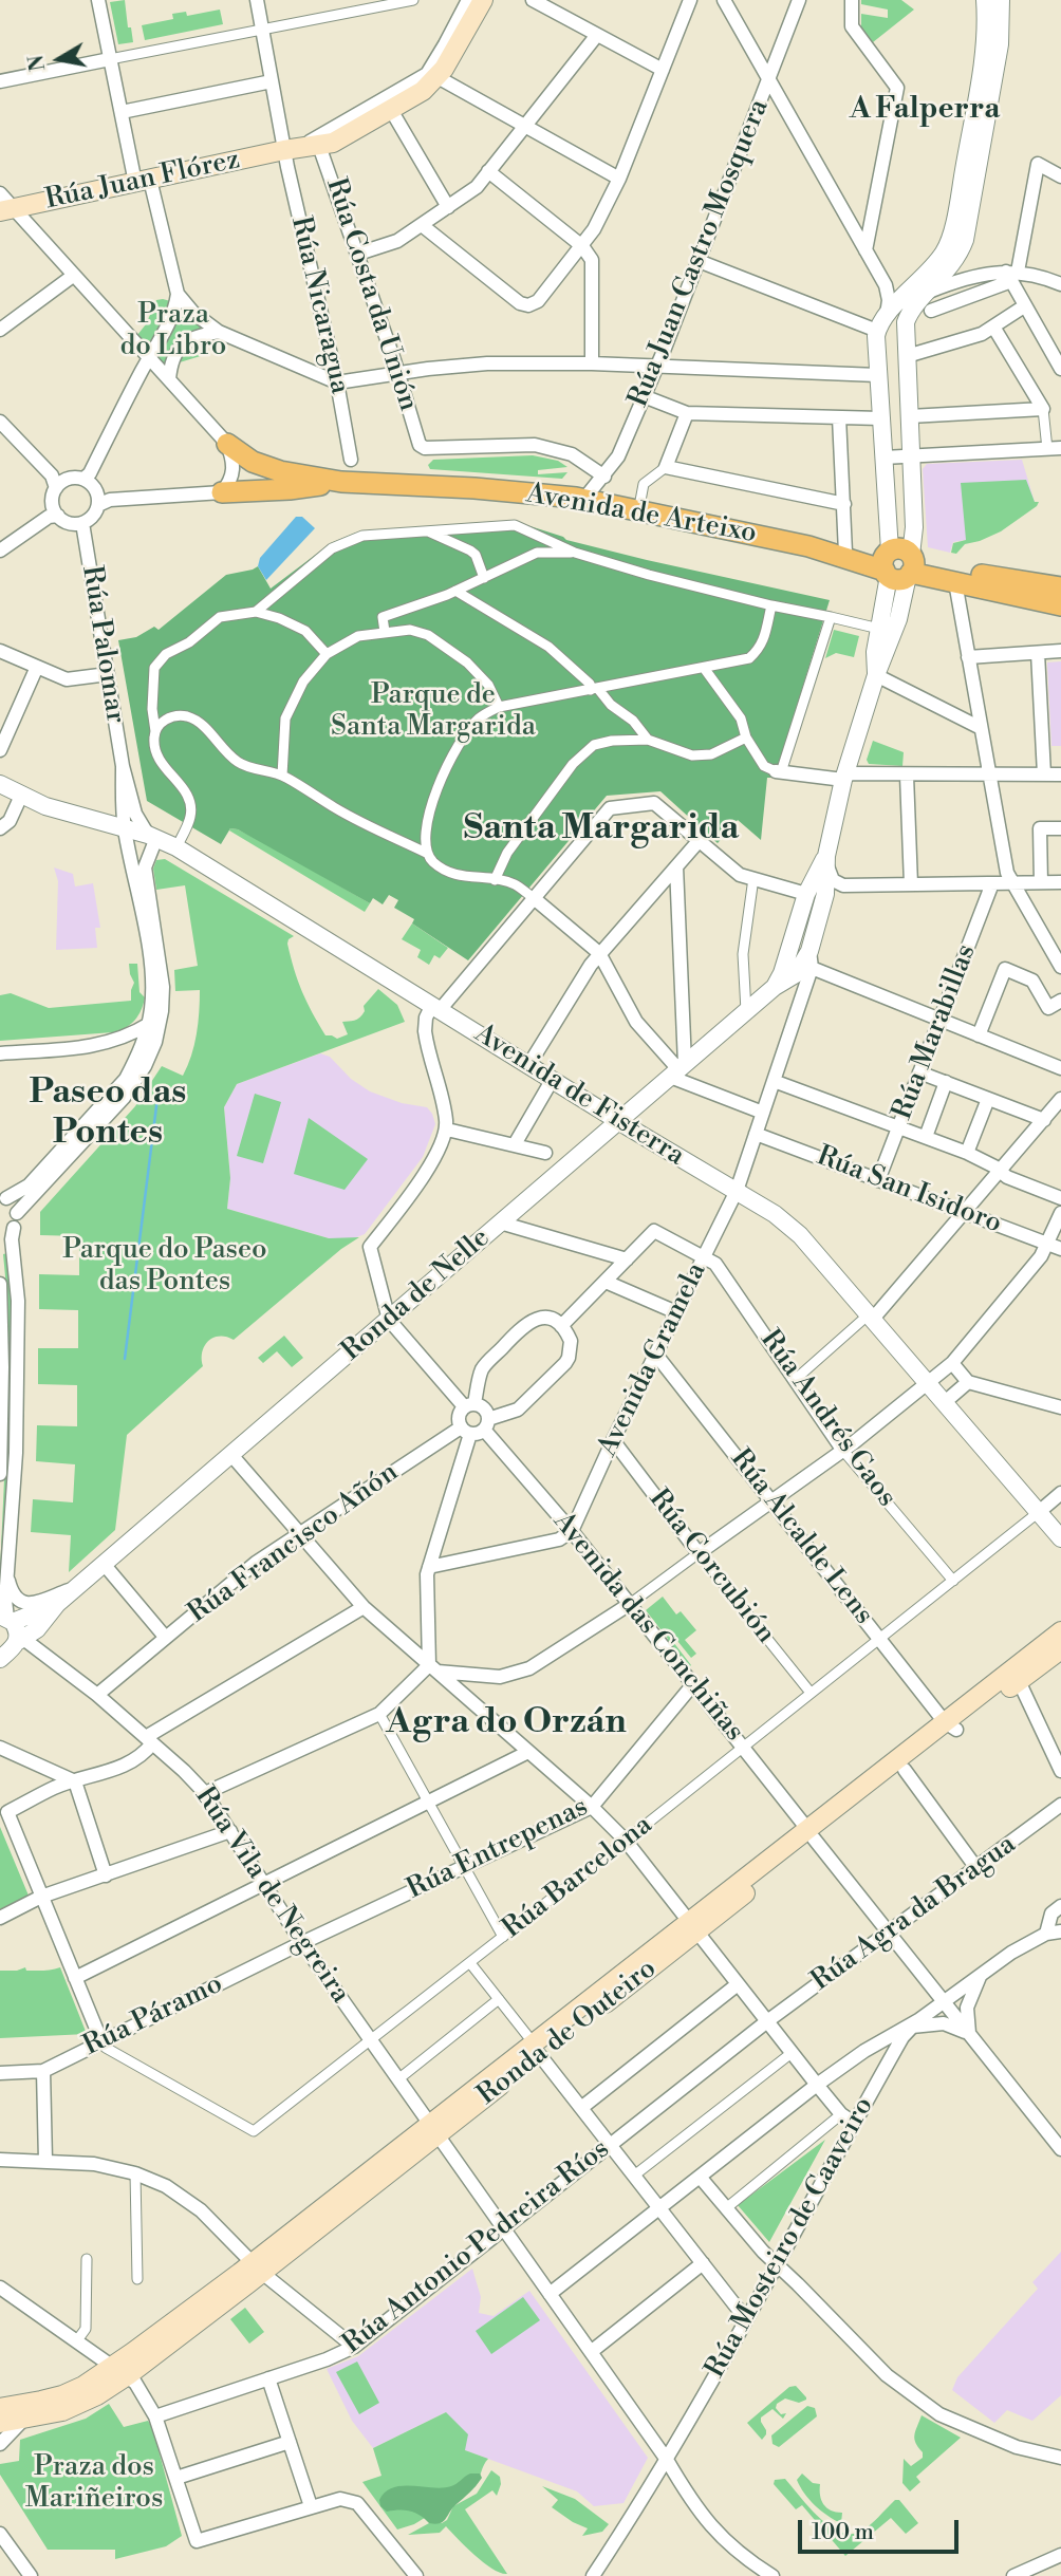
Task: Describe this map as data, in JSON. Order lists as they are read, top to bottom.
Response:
{
  "streets": {
    "main road": ["Rúa Juan Flórez", "Avenida de Arteixo", "Ronda de Outeiro"],
    "street": [
      "Rúa Juan Castro Mosquera",
      "Rúa Costa da Unión",
      "Rúa Nicaragua",
      "Rúa Palomar",
      "Rúa Marabillas",
      "Avenida de Fisterra",
      "Rúa San Isidoro",
      "Ronda de Nelle",
      "Avenida Gramela",
      "Rúa Andrés Gaos",
      "Rúa Alcalde Lens",
      "Rúa Francisco Añón",
      "Rúa Corcubión",
      "Avenida das Conchiñas",
      "Rúa Entrepenas",
      "Rúa Barcelona",
      "Rúa Vila de Negreira",
      "Rúa Agra da Bragua",
      "Rúa Páramo",
      "Rúa Mosteiro de Caaveiro",
      "Rúa Antonio Pedreira Ríos"
    ]
  },
  "crossings": [
    ["Rúa Juan Flórez", "Rúa Costa da Unión"],
    ["Rúa Juan Flórez", "Rúa Nicaragua"],
    ["Rúa Juan Flórez", "Avenida de Arteixo"],
    ["Rúa Juan Castro Mosquera", "Rúa Costa da Unión"],
    ["Rúa Juan Castro Mosquera", "Avenida de Arteixo"],
    ["Rúa Palomar", "Avenida de Fisterra"],
    ["Rúa Marabillas", "Rúa San Isidoro"],
    ["Avenida de Fisterra", "Ronda de Nelle"],
    ["Avenida de Fisterra", "Avenida Gramela"],
    ["Avenida de Fisterra", "Rúa Barcelona"],
    ["Rúa San Isidoro", "Avenida Gramela"],
    ["Ronda de Nelle", "Avenida Gramela"],
    ["Ronda de Nelle", "Rúa Vila de Negreira"],
    ["Avenida Gramela", "Rúa Andrés Gaos"],
    ["Avenida Gramela", "Rúa Alcalde Lens"],
    ["Avenida Gramela", "Rúa Corcubión"],
    ["Avenida Gramela", "Avenida das Conchiñas"],
    ["Rúa Andrés Gaos", "Rúa Barcelona"],
    ["Rúa Alcalde Lens", "Rúa Barcelona"],
    ["Rúa Alcalde Lens", "Ronda de Outeiro"],
    ["Rúa Francisco Añón", "Avenida das Conchiñas"],
    ["Rúa Francisco Añón", "Rúa Vila de Negreira"],
    ["Rúa Corcubión", "Rúa Barcelona"],
    ["Avenida das Conchiñas", "Rúa Entrepenas"],
    ["Avenida das Conchiñas", "Rúa Barcelona"],
    ["Avenida das Conchiñas", "Rúa Agra da Bragua"],
    ["Avenida das Conchiñas", "Ronda de Outeiro"],
    ["Rúa Entrepenas", "Rúa Vila de Negreira"],
    ["Rúa Entrepenas", "Rúa Páramo"],
    ["Rúa Barcelona", "Rúa Vila de Negreira"],
    ["Rúa Barcelona", "Rúa Páramo"],
    ["Rúa Vila de Negreira", "Rúa Páramo"],
    ["Rúa Vila de Negreira", "Ronda de Outeiro"],
    ["Rúa Vila de Negreira", "Rúa Mosteiro de Caaveiro"],
    ["Rúa Vila de Negreira", "Rúa Antonio Pedreira Ríos"],
    ["Rúa Agra da Bragua", "Rúa Antonio Pedreira Ríos"]
  ],
  "districts": [
    "A Falperra",
    "Santa Margarida",
    "Paseo das Pontes",
    "Agra do Orzán"
  ],
  "parks": [
    "Praza do Libro",
    "Parque de Santa Margarida",
    "Parque do Paseo das Pontes",
    "Praza dos Mariñeiros"
  ],
  "scale_bar": "100 m",
  "north": "left"
}
